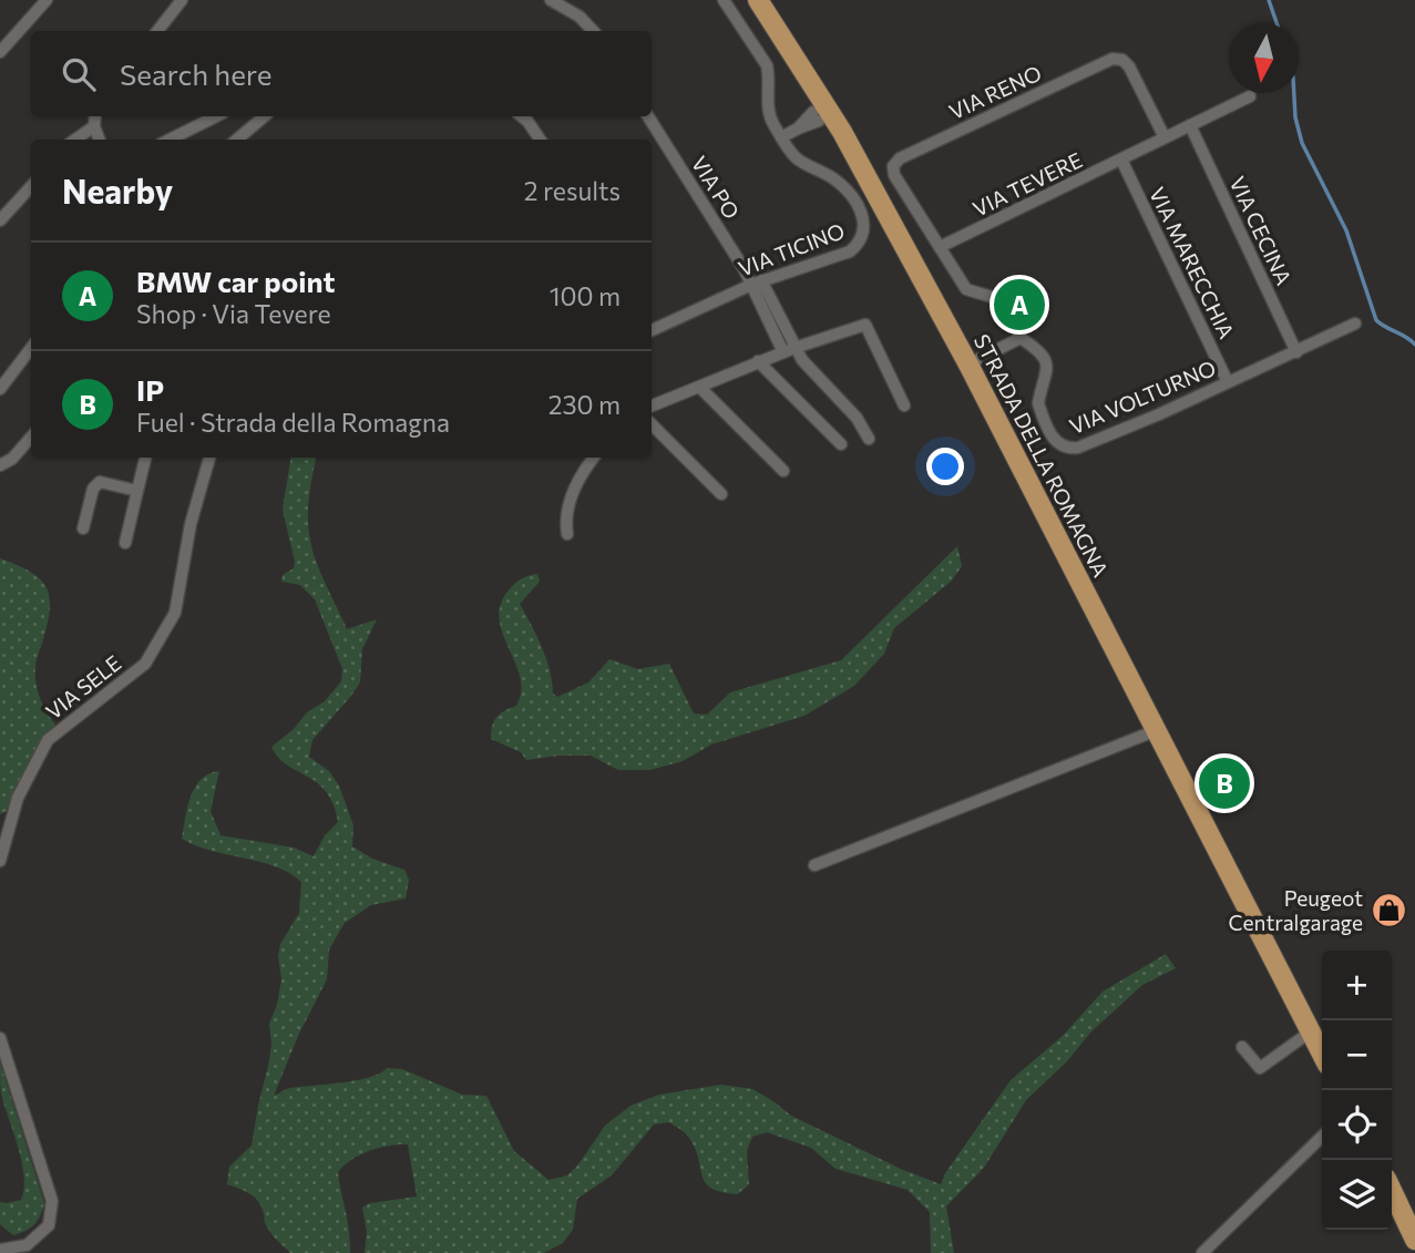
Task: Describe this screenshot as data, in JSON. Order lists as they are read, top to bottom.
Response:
{
  "streets": {
    "main road": ["STRADA DELLA ROMAGNA"],
    "street": [
      "VIA RENO",
      "VIA TEVERE",
      "VIA PO",
      "VIA CECINA",
      "VIA TICINO",
      "VIA MARECCHIA",
      "VIA VOLTURNO",
      "VIA SELE"
    ]
  },
  "crossings": [
    ["VIA RENO", "VIA TEVERE"],
    ["VIA TEVERE", "VIA CECINA"],
    ["VIA TEVERE", "VIA MARECCHIA"],
    ["VIA PO", "VIA TICINO"],
    ["VIA CECINA", "VIA VOLTURNO"],
    ["VIA MARECCHIA", "VIA VOLTURNO"]
  ],
  "places": {
    "shop": ["Peugeot Centralgarage"]
  },
  "north": "bottom",
  "page": {
    "search": "Search here",
    "heading": ["Nearby", "2 results"],
    "list": [
      {
        "mark": "A",
        "name": "BMW car point",
        "note": "Shop · Via Tevere",
        "value": "100 m"
      },
      {
        "mark": "B",
        "name": "IP",
        "note": "Fuel · Strada della Romagna",
        "value": "230 m"
      }
    ],
    "pins": ["A", "B"],
    "map_buttons": ["+", "−"]
  }
}
